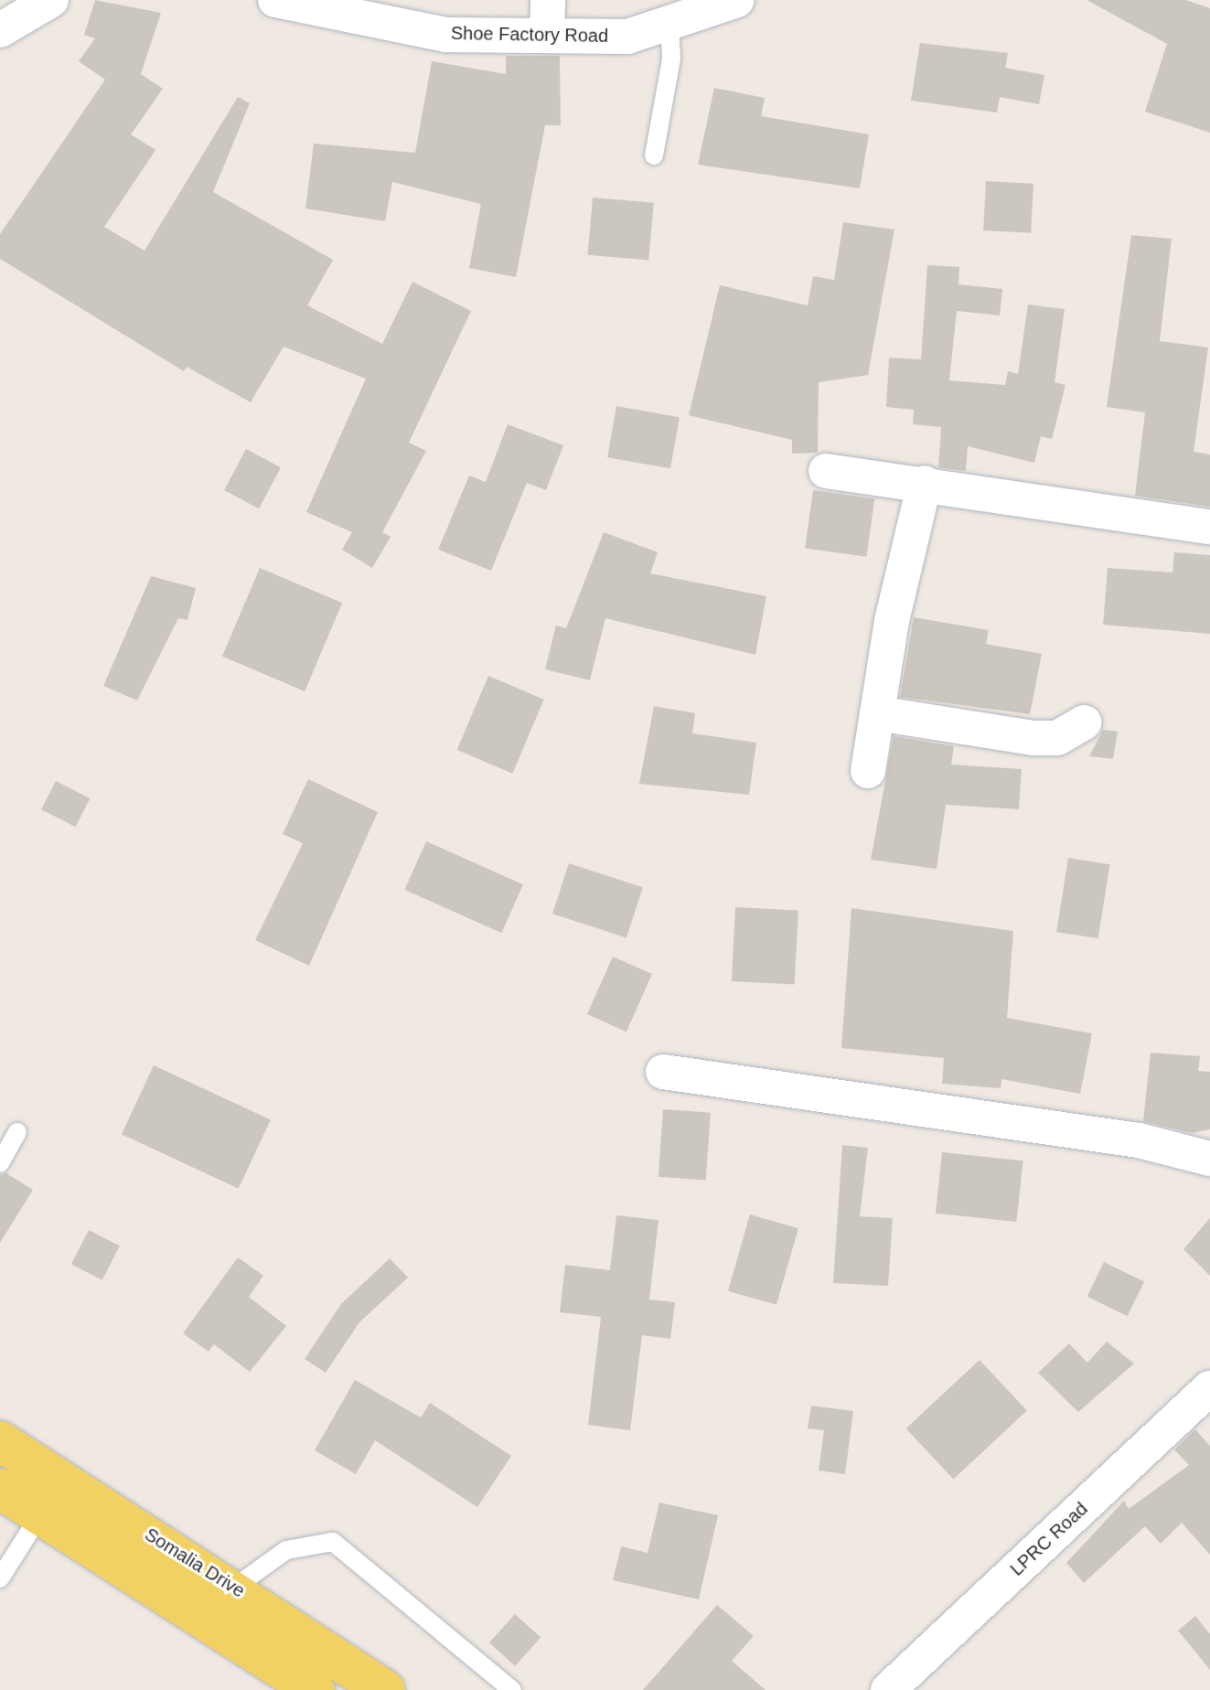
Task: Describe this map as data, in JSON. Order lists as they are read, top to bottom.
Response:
{
  "streets": {
    "main road": ["Somalia Drive"],
    "street": ["Shoe Factory Road", "LPRC Road"]
  }
}
